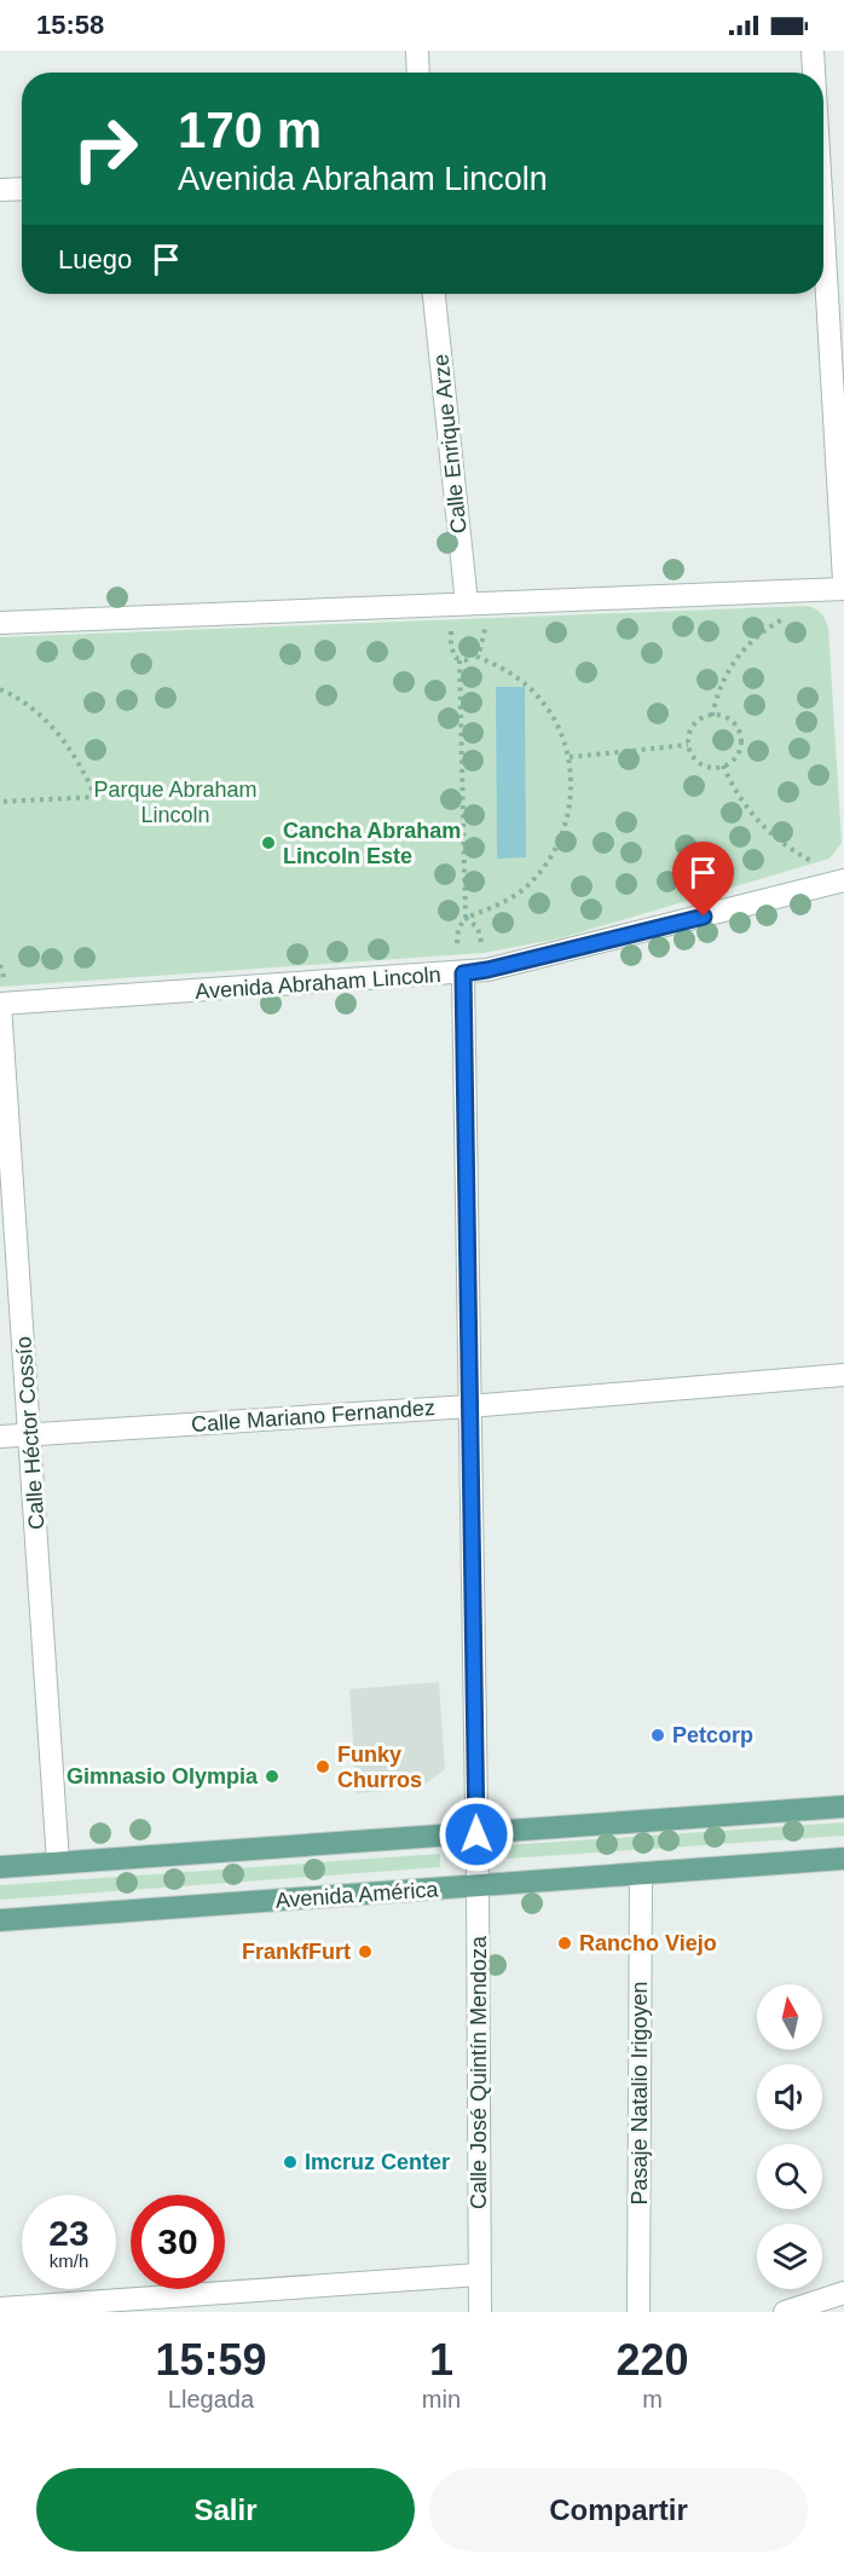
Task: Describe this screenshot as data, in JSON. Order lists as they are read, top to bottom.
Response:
{
  "streets": {
    "main road": ["Avenida América"],
    "street": [
      "Calle Enrique Arze",
      "Avenida Abraham Lincoln",
      "Calle Mariano Fernandez",
      "Calle Héctor Cossío",
      "Calle José Quintín Mendoza",
      "Pasaje Natalio Irigoyen"
    ]
  },
  "crossings": [
    ["Avenida Abraham Lincoln", "Calle Héctor Cossío"],
    ["Calle Mariano Fernandez", "Calle Héctor Cossío"],
    ["Avenida América", "Calle José Quintín Mendoza"],
    ["Avenida América", "Pasaje Natalio Irigoyen"]
  ],
  "parks": ["Parque Abraham Lincoln"],
  "places": [
    "Cancha Abraham Lincoln Este",
    "Petcorp",
    "Funky Churros",
    "Gimnasio Olympia",
    "Rancho Viejo",
    "FrankfFurt",
    "Imcruz Center"
  ],
  "north": "top",
  "page": {
    "status": "15:58",
    "turn": ["170 m", "Avenida Abraham Lincoln"],
    "then": "Luego",
    "speed": "23 km/h",
    "limit": "30",
    "eta": [
      "15:59",
      "Llegada",
      "1",
      "min",
      "220",
      "m"
    ],
    "buttons": ["Salir", "Compartir"]
  }
}
